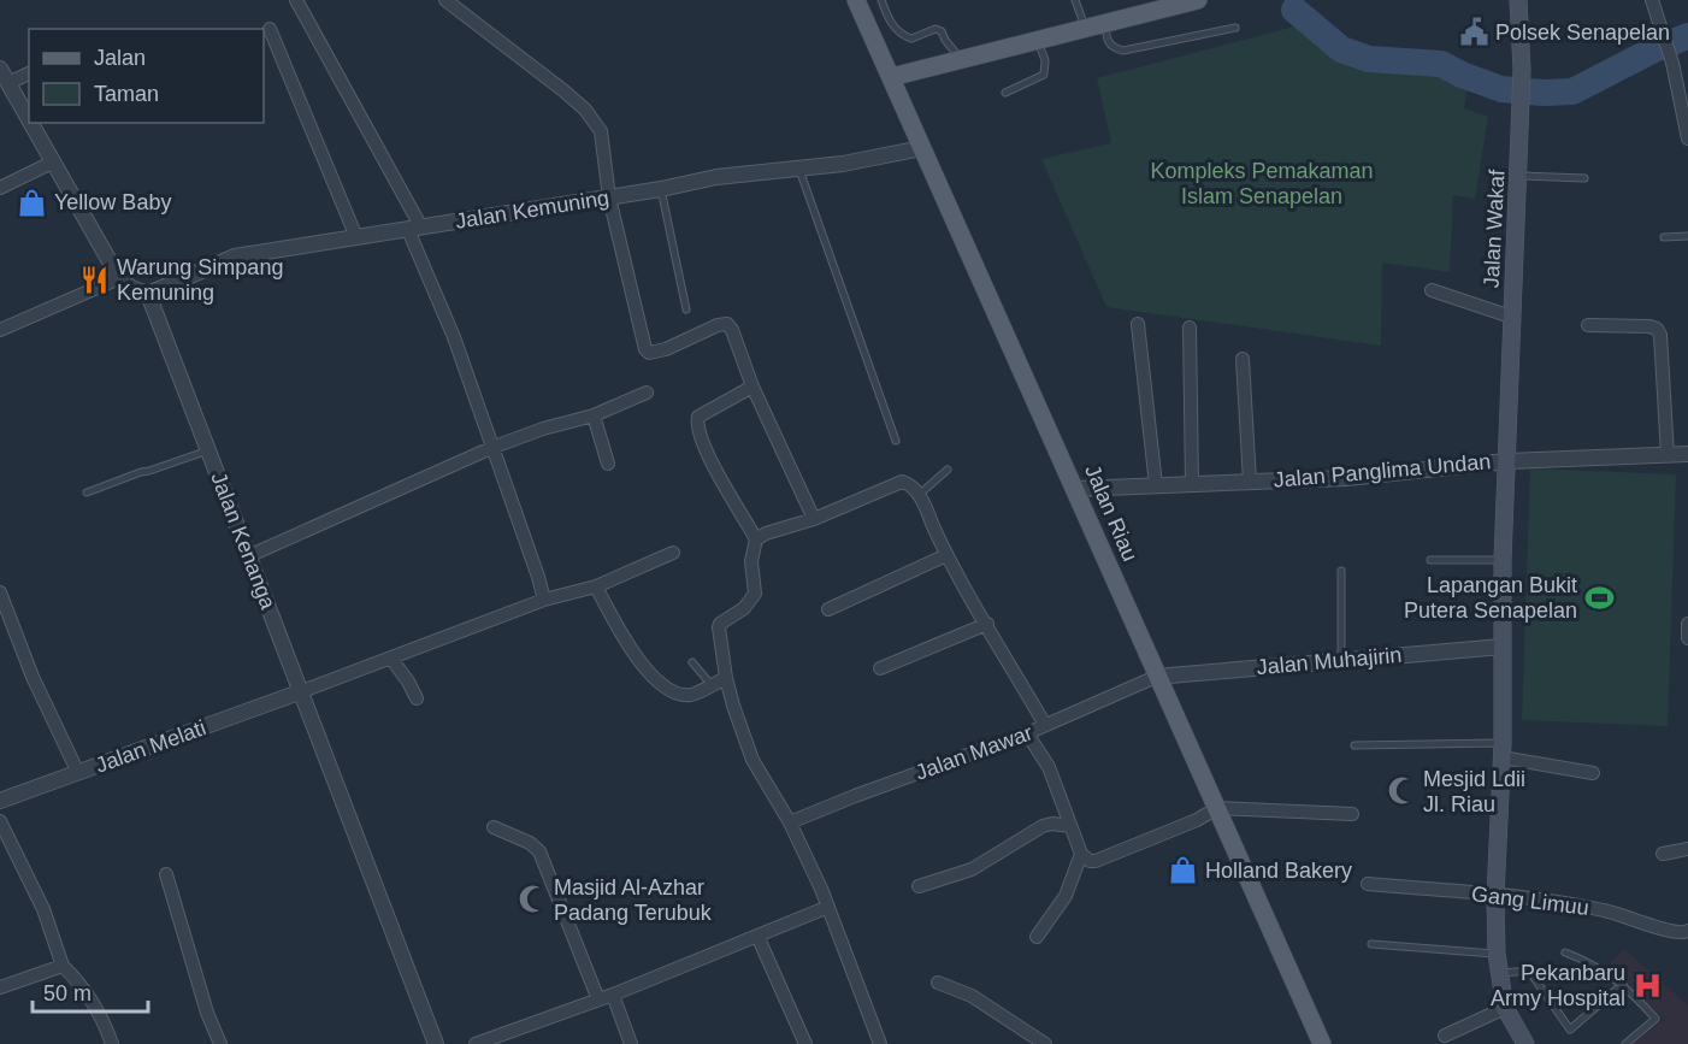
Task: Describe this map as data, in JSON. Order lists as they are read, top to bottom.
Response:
{
  "streets": {
    "main road": ["Jalan Wakaf", "Jalan Riau"],
    "street": [
      "Jalan Kemuning",
      "Jalan Panglima Undan",
      "Jalan Kenanga",
      "Jalan Muhajirin",
      "Jalan Melati",
      "Jalan Mawar",
      "Gang Limuu"
    ]
  },
  "crossings": [
    ["Jalan Kemuning", "Jalan Riau"],
    ["Jalan Kemuning", "Jalan Kenanga"],
    ["Jalan Wakaf", "Jalan Panglima Undan"],
    ["Jalan Wakaf", "Jalan Muhajirin"],
    ["Jalan Wakaf", "Gang Limuu"],
    ["Jalan Panglima Undan", "Jalan Riau"],
    ["Jalan Riau", "Jalan Muhajirin"],
    ["Jalan Riau", "Jalan Mawar"],
    ["Jalan Kenanga", "Jalan Melati"],
    ["Jalan Muhajirin", "Jalan Mawar"]
  ],
  "parks": ["Kompleks Pemakaman Islam Senapelan"],
  "places": {
    "public building": ["Polsek Senapelan"],
    "shop": ["Yellow Baby", "Holland Bakery"],
    "restaurant": ["Warung Simpang Kemuning"],
    "sports": ["Lapangan Bukit Putera Senapelan"],
    "mosque": ["Mesjid Ldii Jl. Riau", "Masjid Al-Azhar Padang Terubuk"],
    "hospital": ["Pekanbaru Army Hospital"]
  },
  "legend": ["Jalan", "Taman"],
  "scale_bar": "50 m"
}
